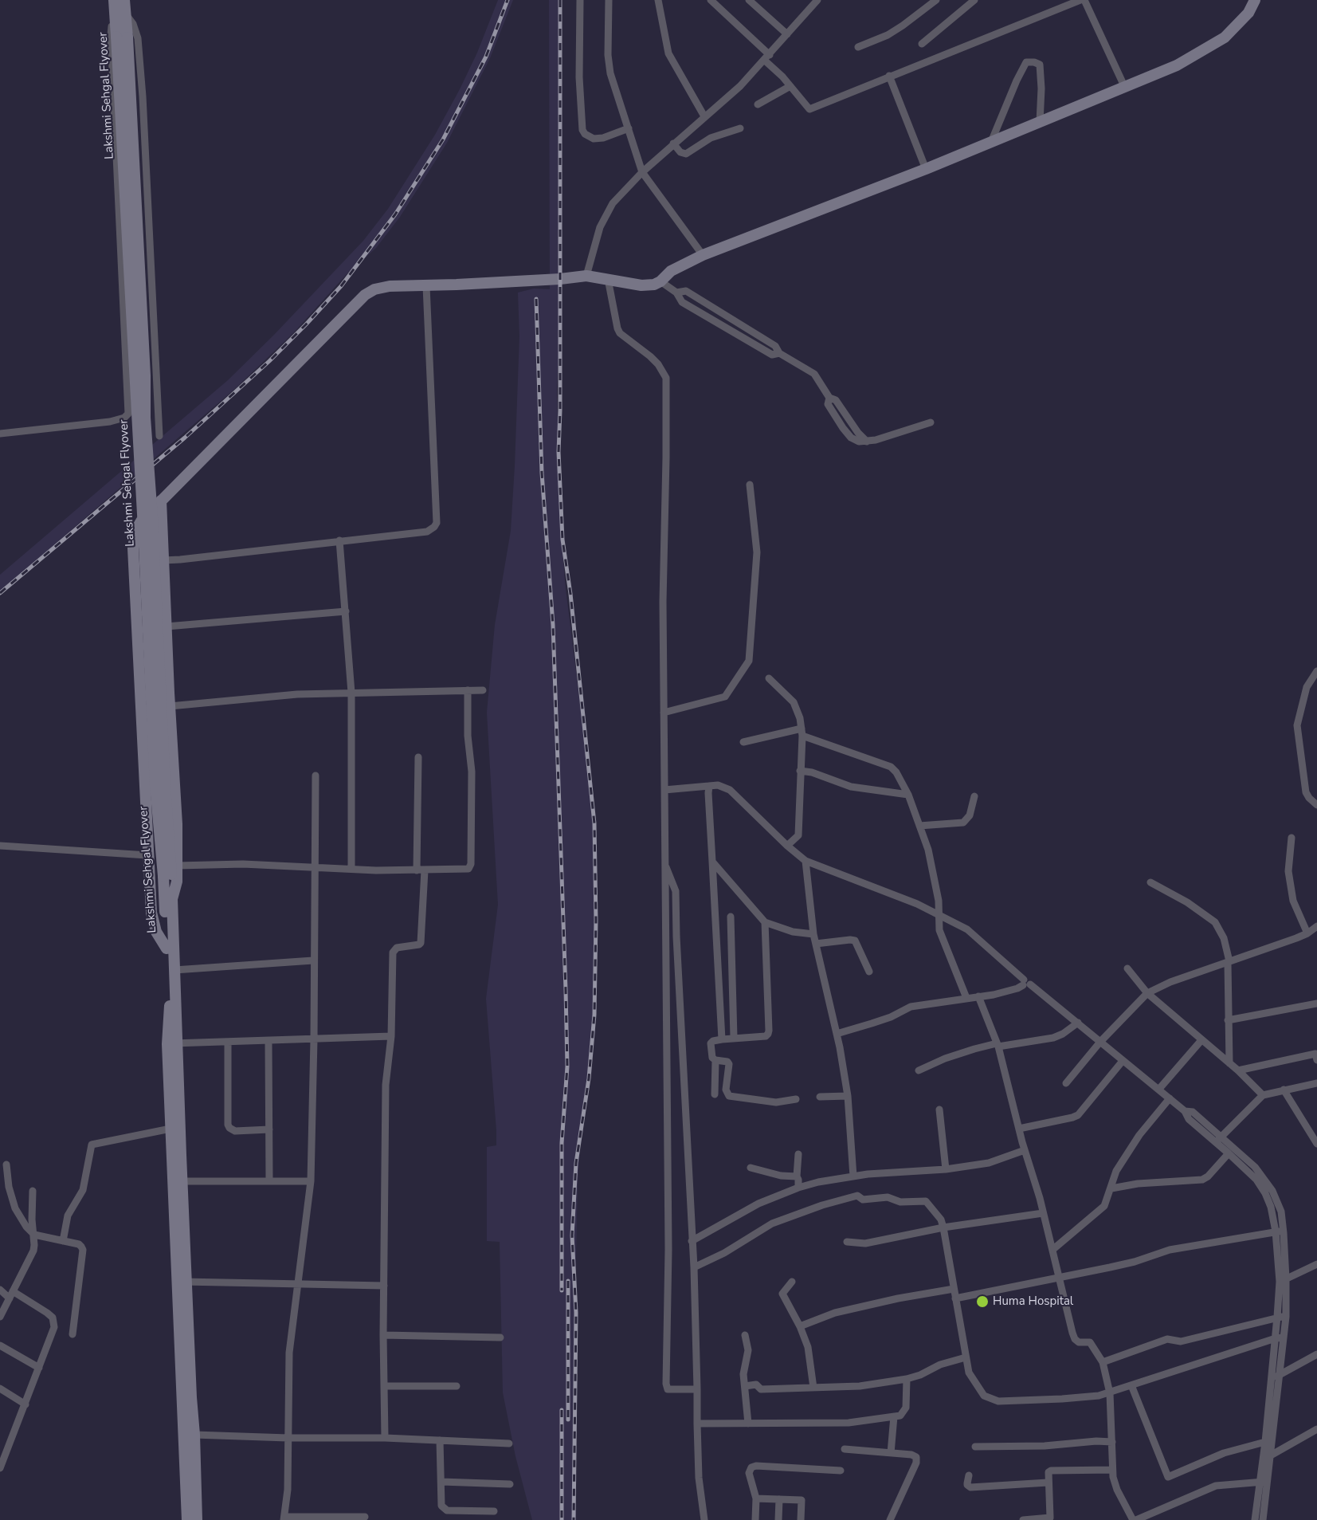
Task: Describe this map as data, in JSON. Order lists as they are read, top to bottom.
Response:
{
  "streets": {
    "main road": ["Lakshmi Sehgal Flyover"]
  },
  "places": ["Huma Hospital"]
}
